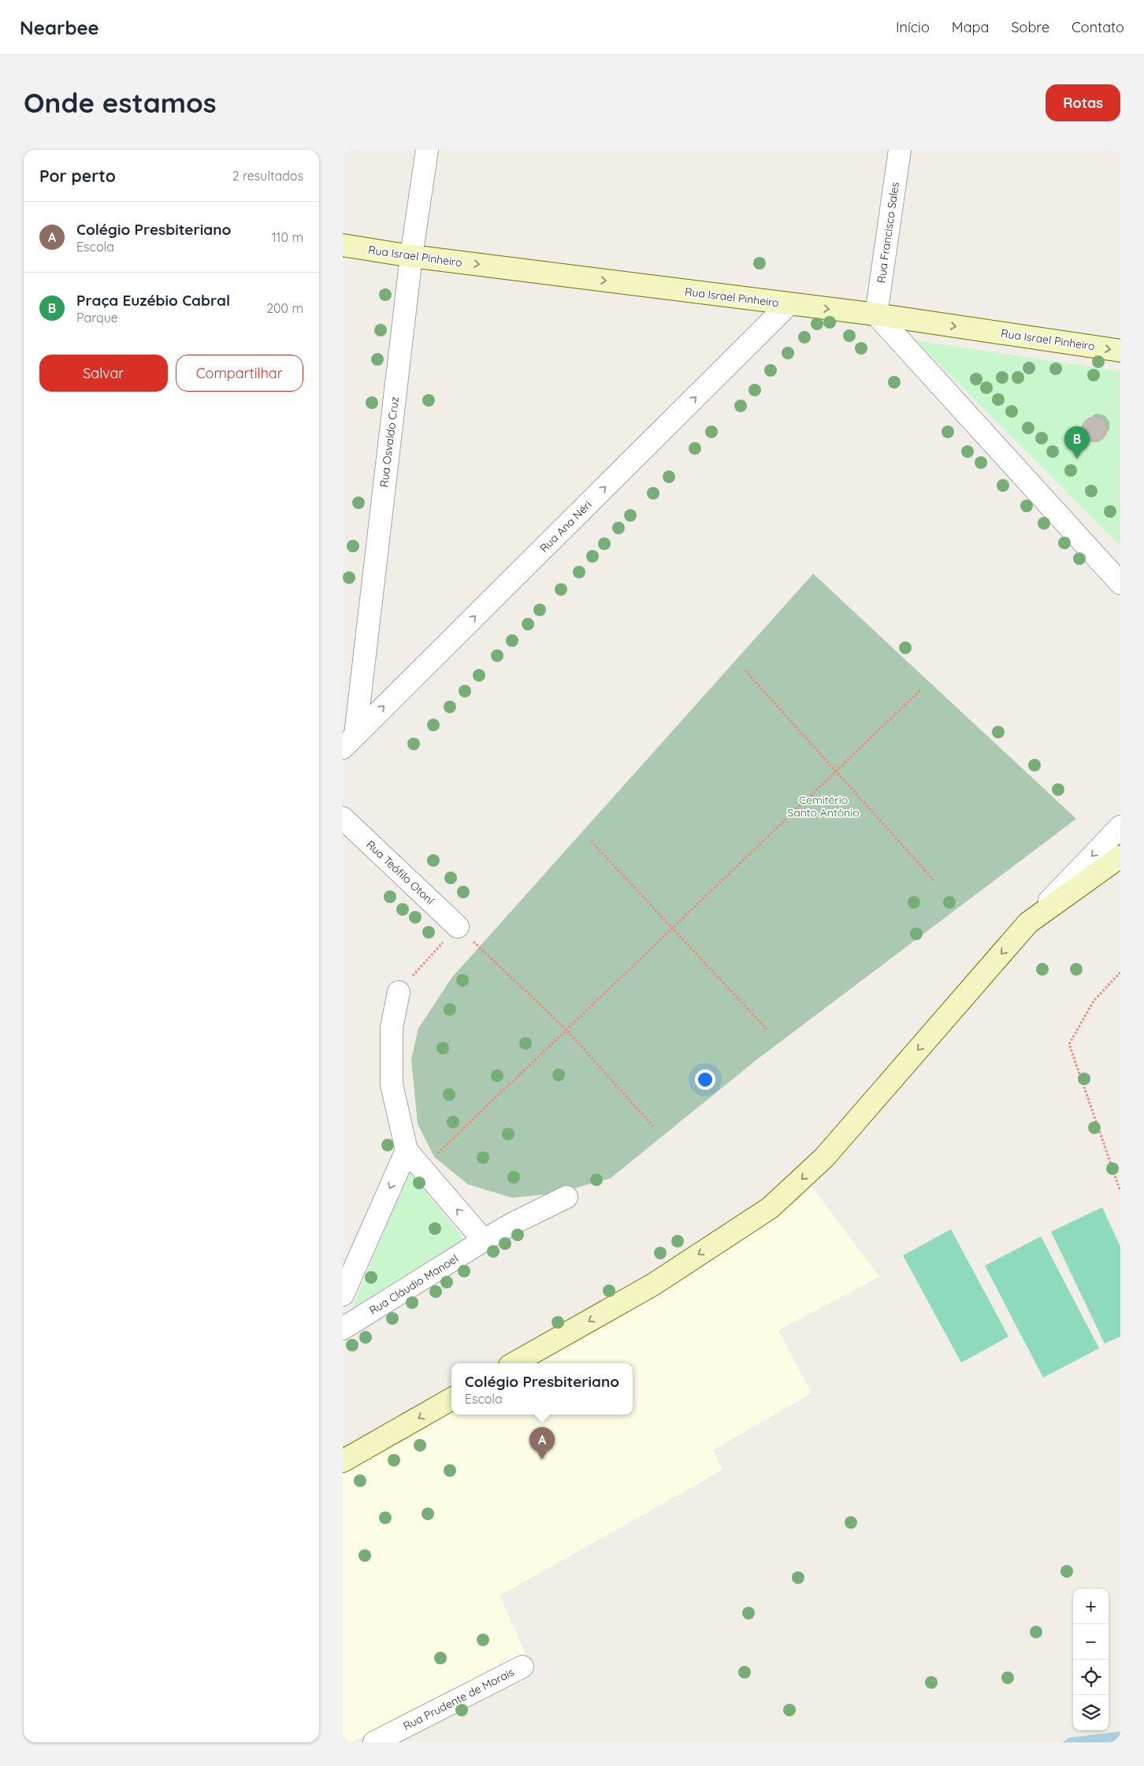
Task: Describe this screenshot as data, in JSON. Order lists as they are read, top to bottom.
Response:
{
  "streets": {
    "street": [
      "Rua Francisco Sales",
      "Rua Israel Pinheiro",
      "Rua Osvaldo Cruz",
      "Rua Ana Néri",
      "Rua Teófilo Otoní",
      "Rua Cláudio Manoel",
      "Rua Prudente de Morais"
    ]
  },
  "crossings": [
    ["Rua Francisco Sales", "Rua Israel Pinheiro"],
    ["Rua Israel Pinheiro", "Rua Osvaldo Cruz"],
    ["Rua Israel Pinheiro", "Rua Ana Néri"],
    ["Rua Osvaldo Cruz", "Rua Ana Néri"]
  ],
  "one_way": ["Rua Israel Pinheiro", "Rua Ana Néri"],
  "parks": ["Cemitério Santo Antônio"],
  "page": {
    "header": "Nearbee",
    "nav": [
      "Início",
      "Mapa",
      "Sobre",
      "Contato"
    ],
    "buttons": [
      "Rotas",
      ["Salvar", "Compartilhar"]
    ],
    "title": "Onde estamos",
    "heading": ["Por perto", "2 resultados"],
    "list": [
      {
        "mark": "A",
        "name": "Colégio Presbiteriano",
        "note": "Escola",
        "value": "110 m"
      },
      {
        "mark": "B",
        "name": "Praça Euzébio Cabral",
        "note": "Parque",
        "value": "200 m"
      }
    ],
    "pins": ["B", "A"],
    "popup": ["Colégio Presbiteriano", "Escola"],
    "map_buttons": ["+", "−"]
  }
}
